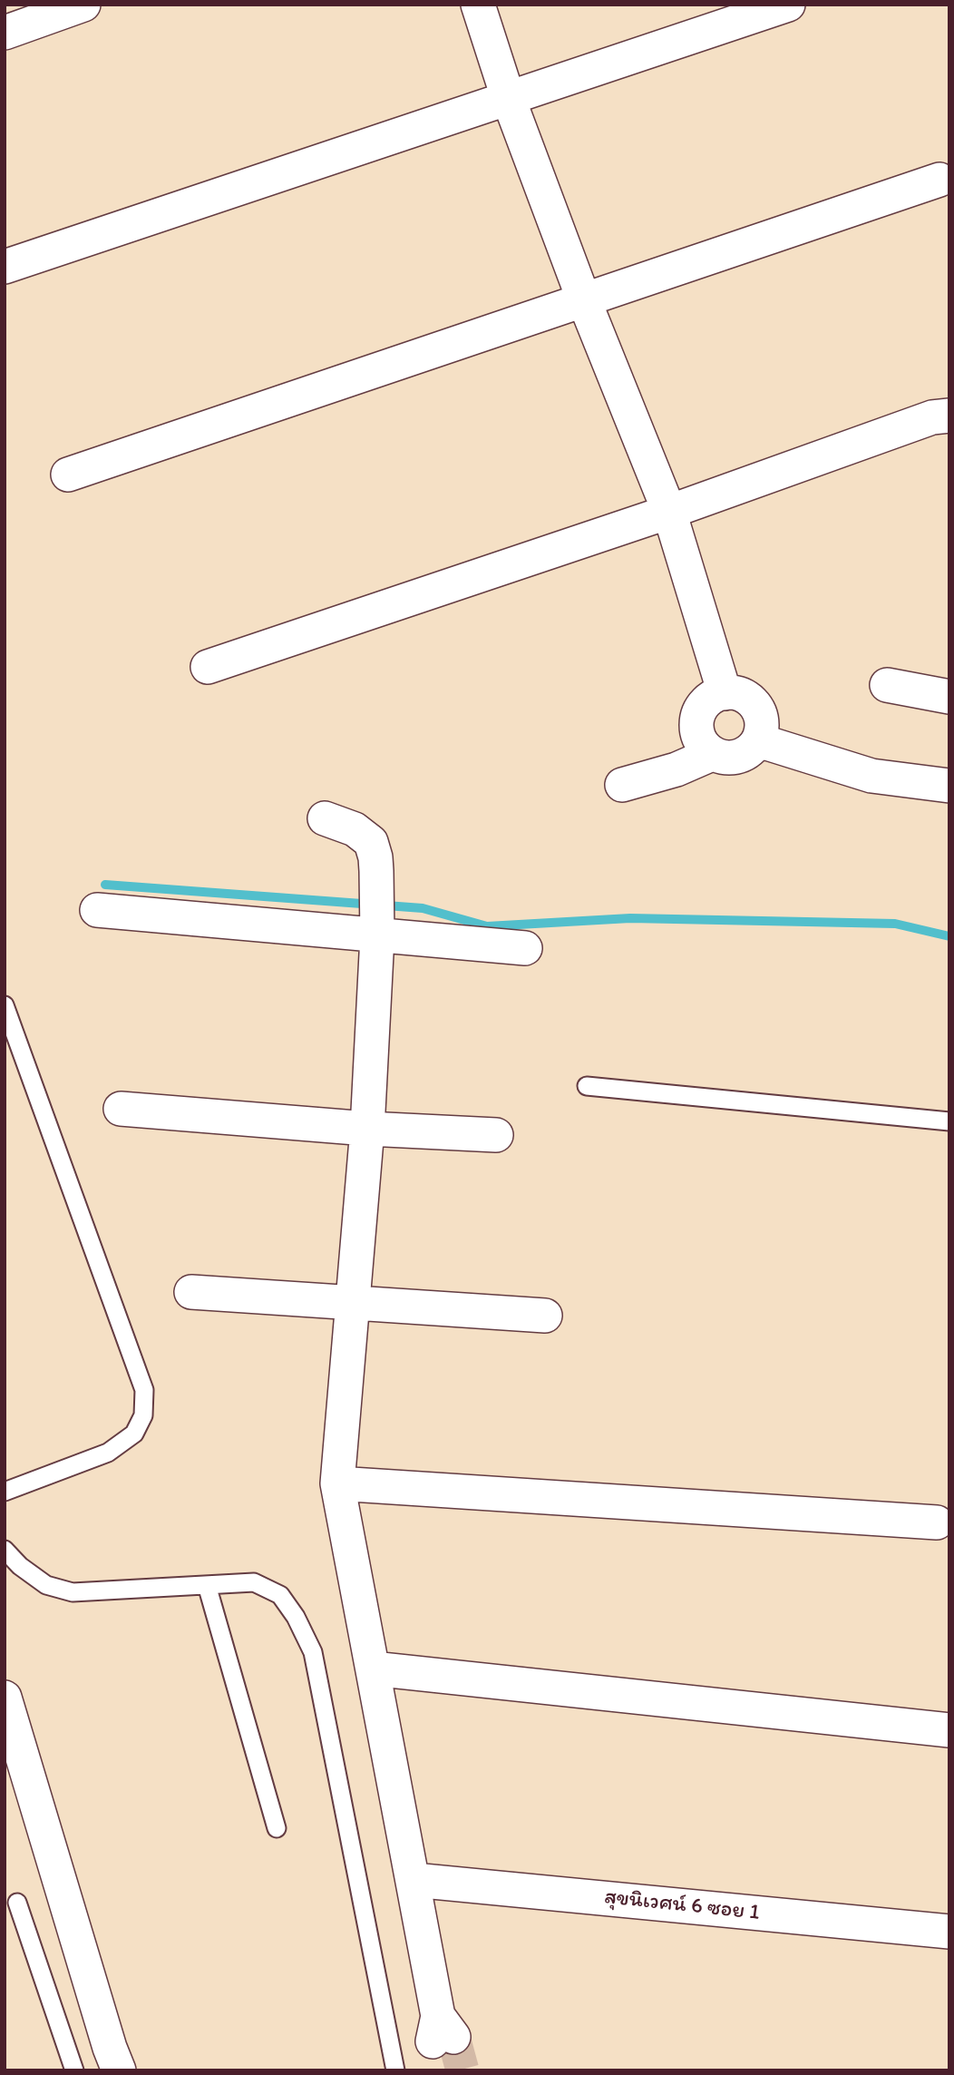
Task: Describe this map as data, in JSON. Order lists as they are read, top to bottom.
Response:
{
  "streets": {
    "street": ["สุขนิเวศน์ 6 ซอย 1"]
  }
}
